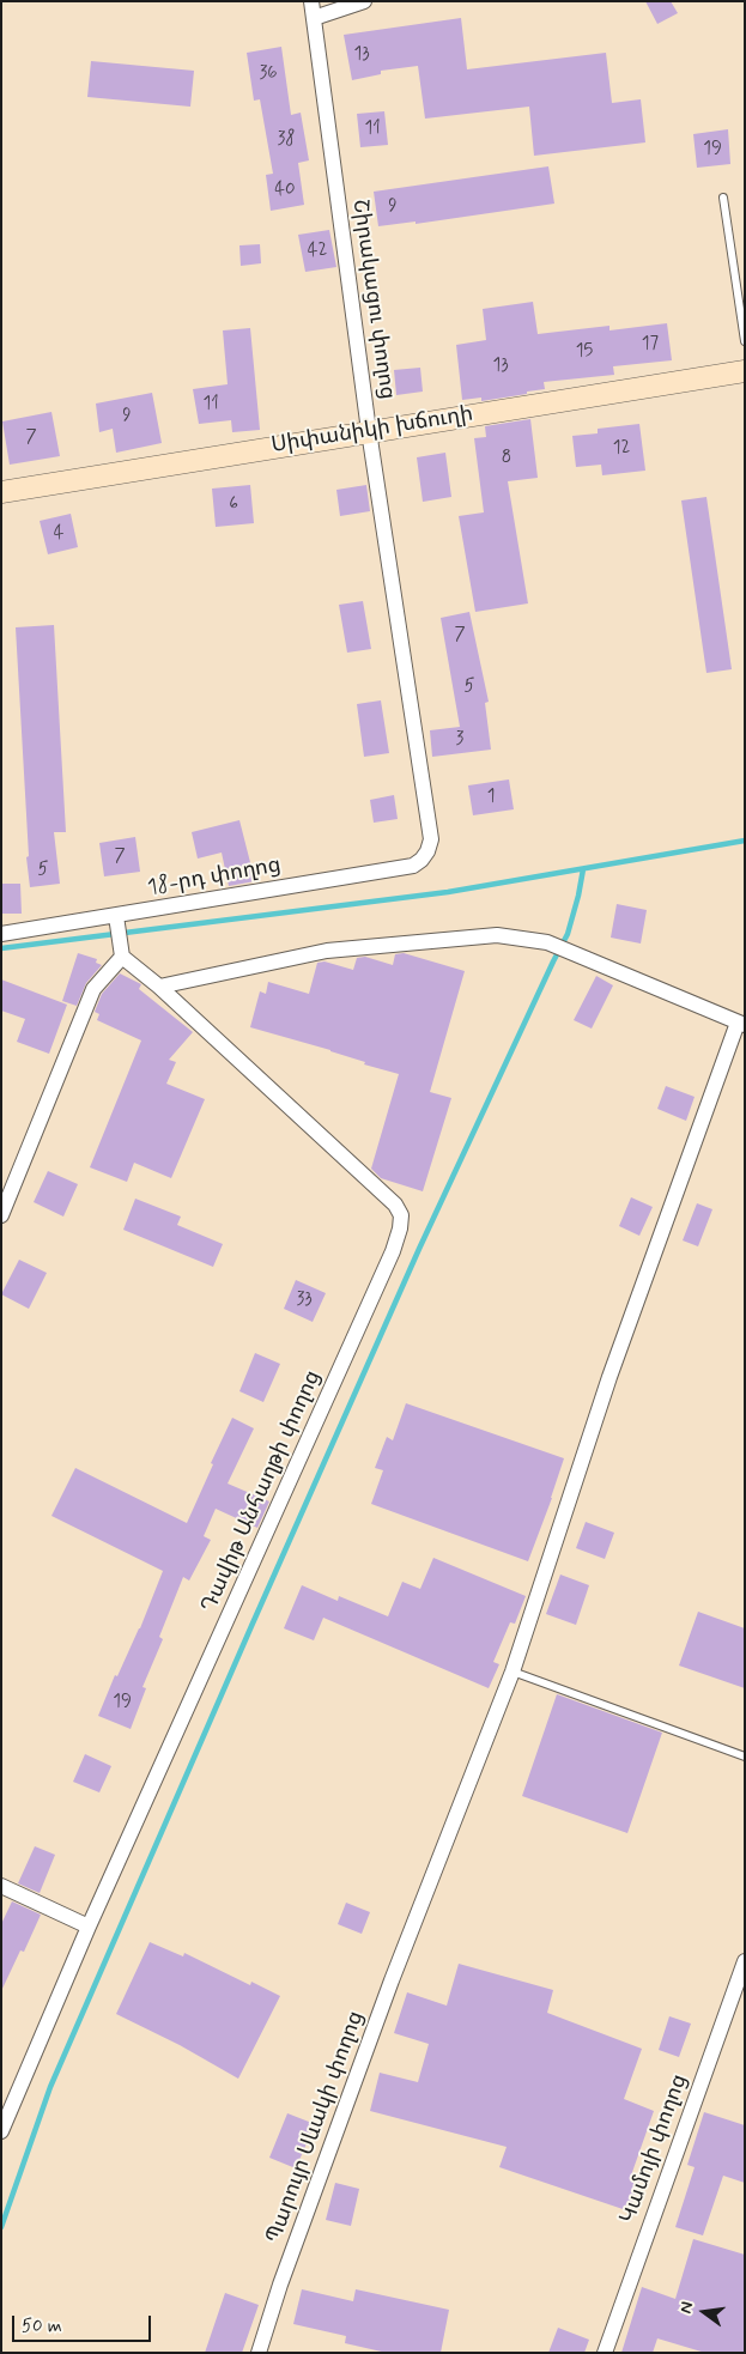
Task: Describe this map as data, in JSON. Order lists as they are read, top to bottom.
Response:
{
  "streets": {
    "main road": ["Սիփանիկի խճուղի"],
    "street": [
      "Շիրակացու փողոց",
      "18-րդ փողոց",
      "Դավիթ Անհաղթի փողոց",
      "Պարույր Սևակի փողոց",
      "Կամոյի փողոց"
    ]
  },
  "crossings": [
    ["Շիրակացու փողոց", "Սիփանիկի խճուղի"],
    ["Շիրակացու փողոց", "18-րդ փողոց"]
  ],
  "house_numbers": [
    "13",
    "36",
    "11",
    "38",
    "19",
    "40",
    "9",
    "42",
    "17",
    "15",
    "13",
    "11",
    "9",
    "7",
    "12",
    "8",
    "6",
    "4",
    "7",
    "5",
    "3",
    "1",
    "7",
    "5",
    "33",
    "19"
  ],
  "scale_bar": "50 m",
  "north": "left"
}
